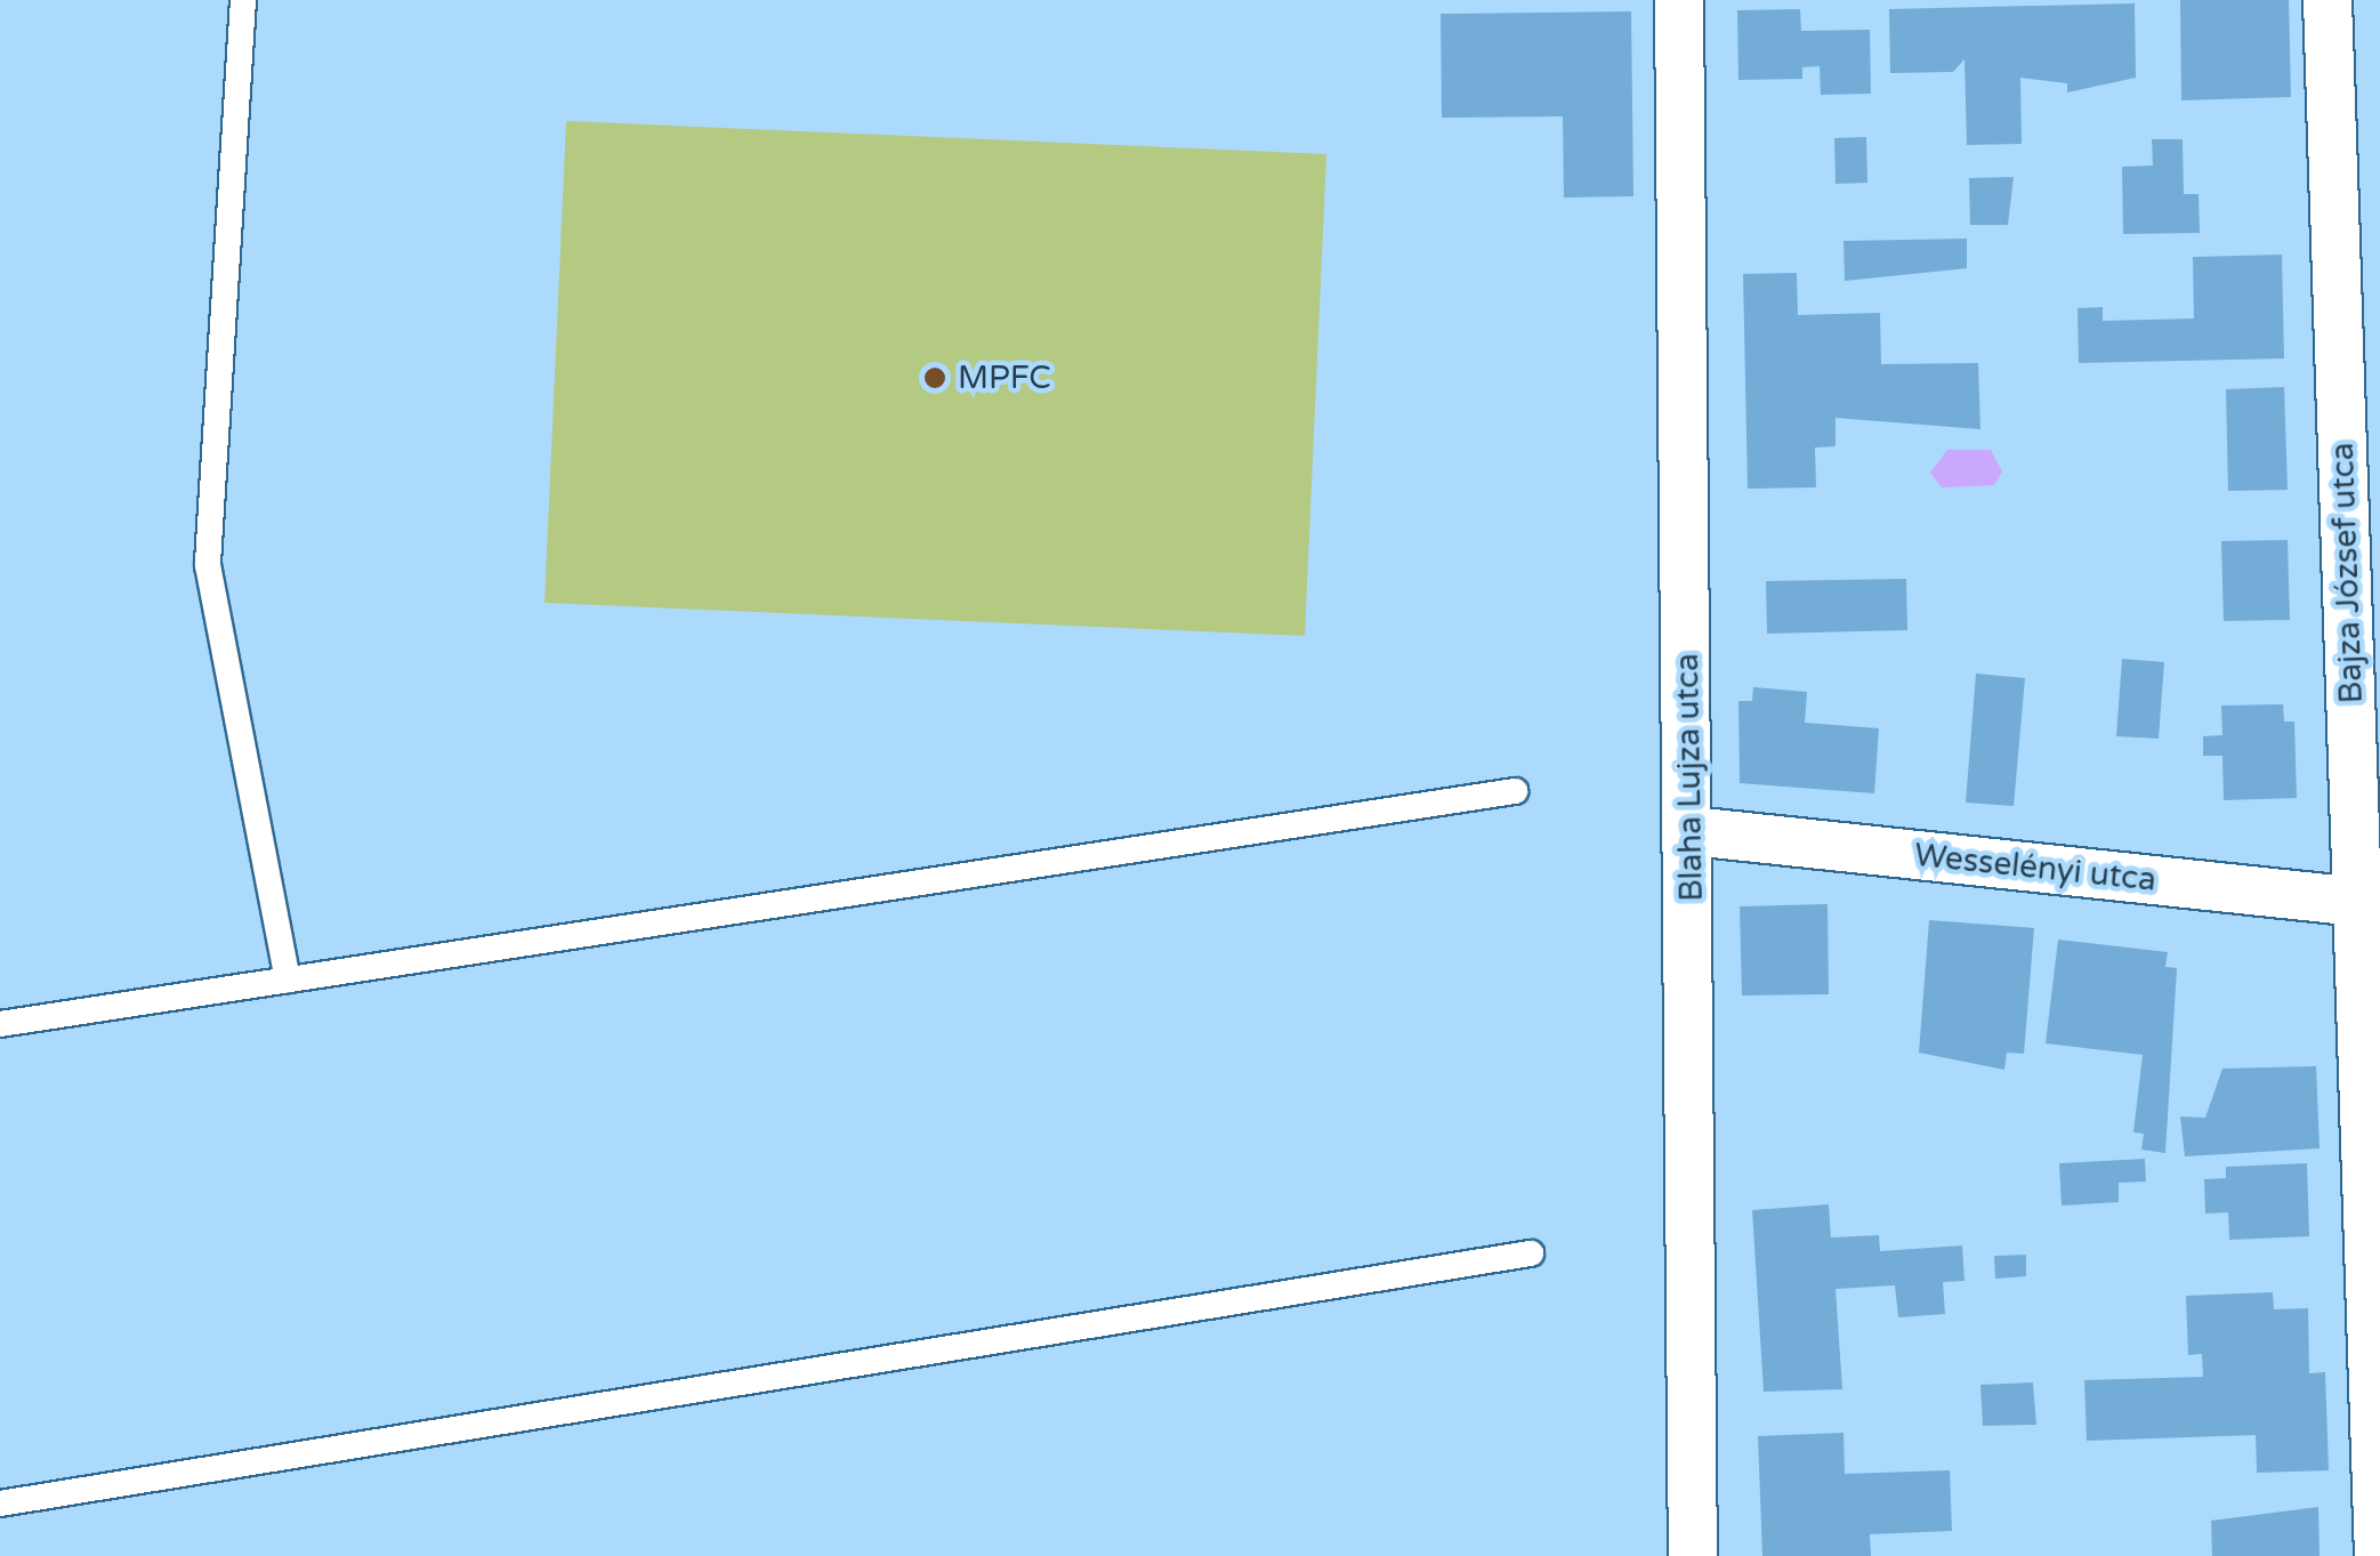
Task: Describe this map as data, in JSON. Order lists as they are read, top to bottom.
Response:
{
  "streets": {
    "street": ["Bajza József utca", "Blaha Lujza utca", "Wesselényi utca"]
  },
  "crossings": [
    ["Bajza József utca", "Wesselényi utca"],
    ["Blaha Lujza utca", "Wesselényi utca"]
  ],
  "places": ["MPFC"]
}
